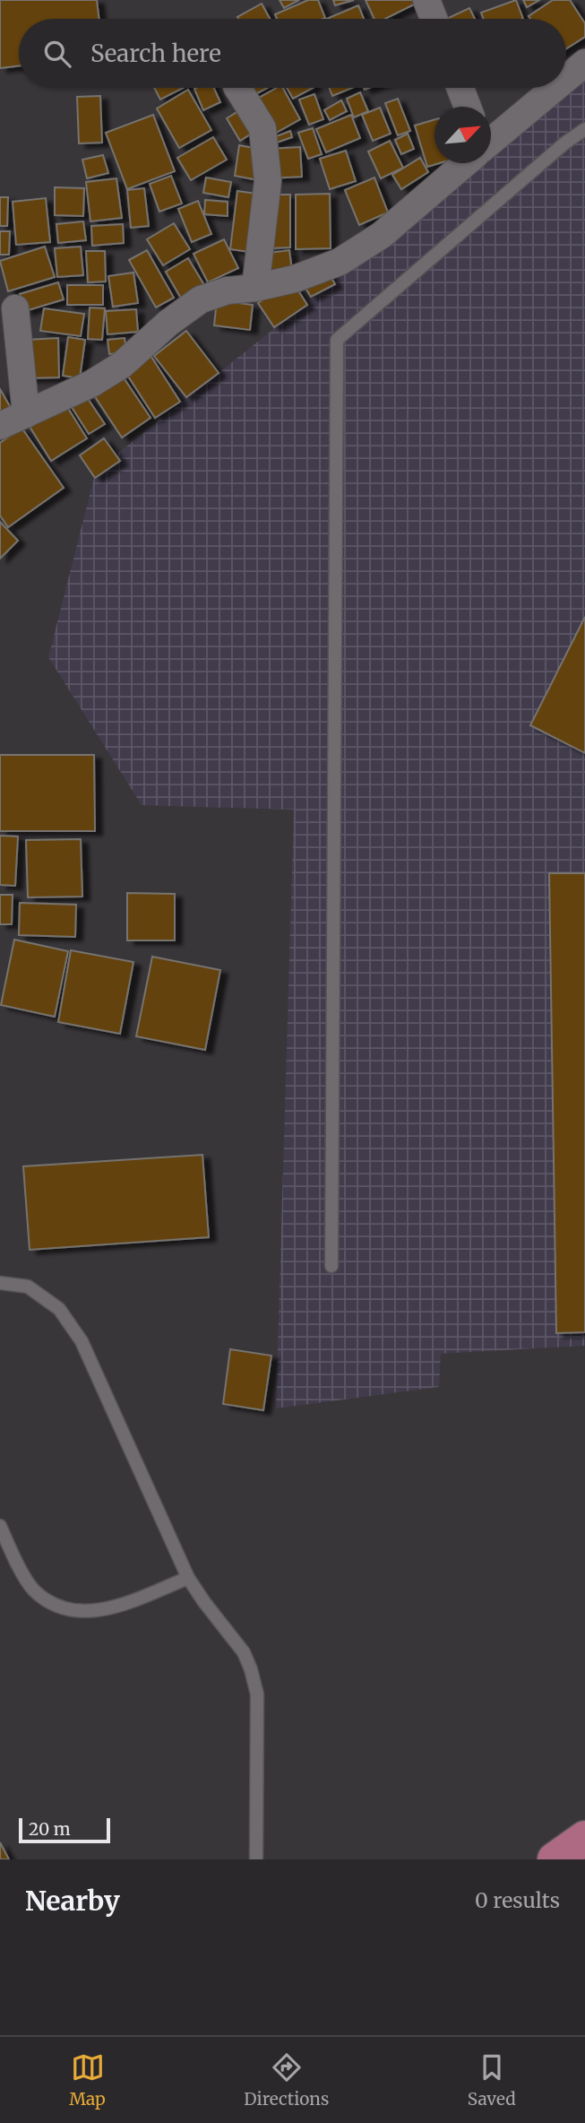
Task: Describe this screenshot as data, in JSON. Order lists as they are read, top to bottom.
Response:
{
  "scale_bar": "20 m",
  "north": "top right",
  "page": {
    "search": "Search here",
    "scale": "20 m",
    "heading": ["Nearby", "0 results"],
    "nav": ["Map", "Directions", "Saved"]
  }
}
